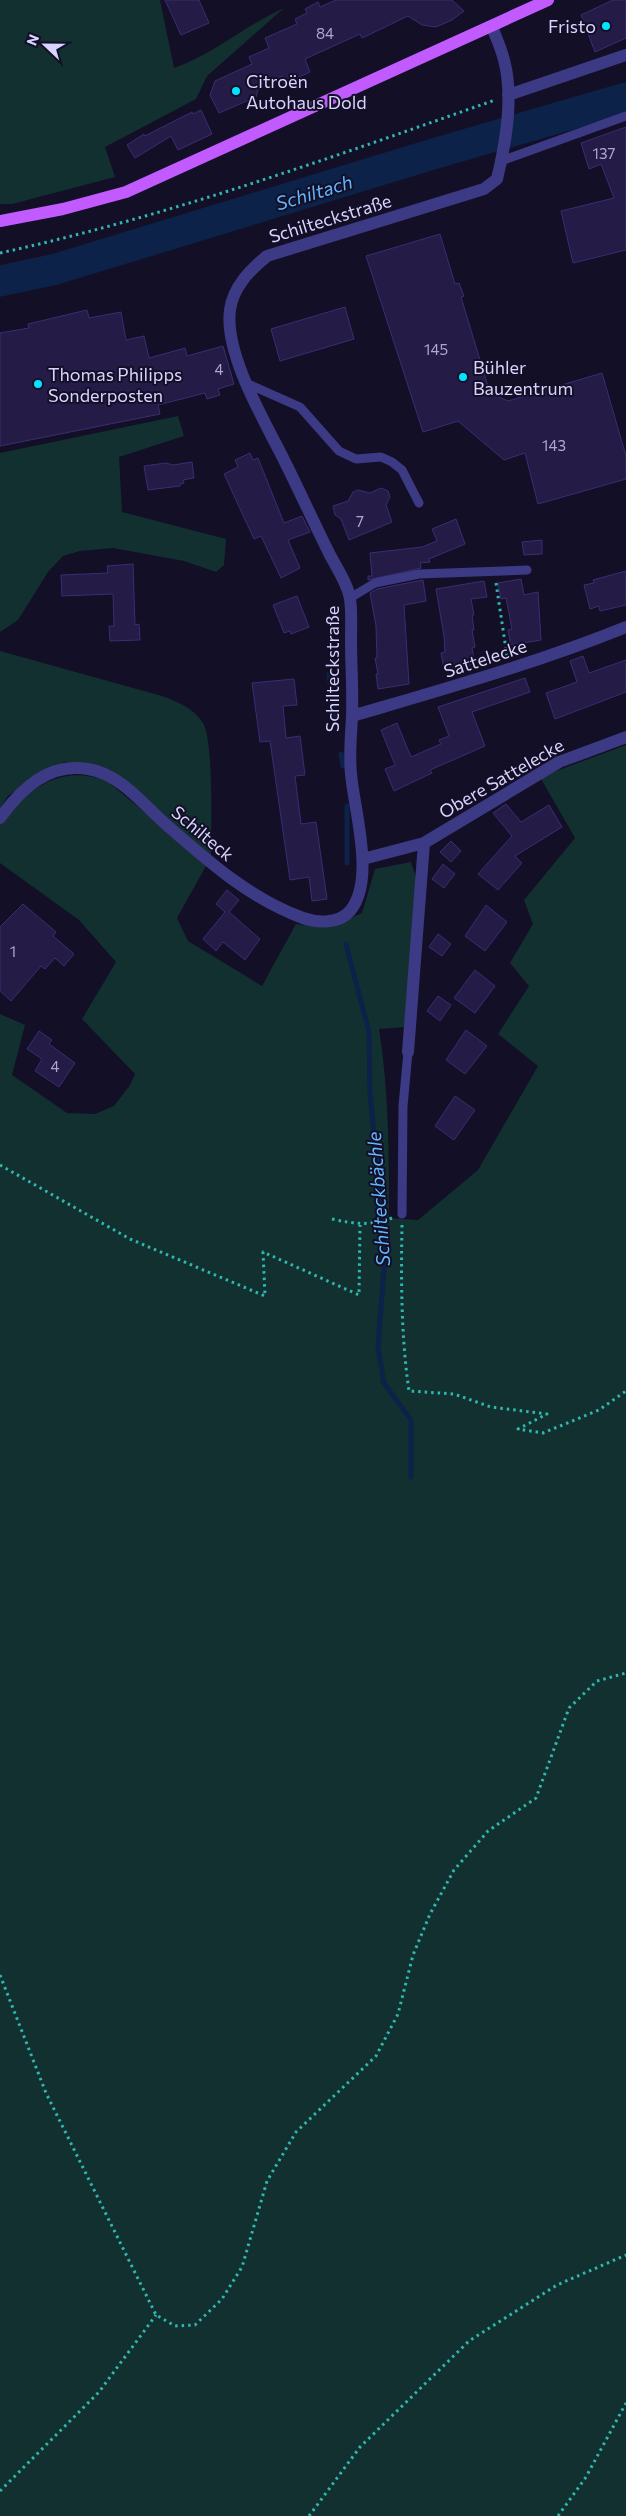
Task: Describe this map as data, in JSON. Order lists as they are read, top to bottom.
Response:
{
  "streets": {
    "street": [
      "Schilteckstraße",
      "Sattelecke",
      "Obere Sattelecke",
      "Schilteck"
    ]
  },
  "crossings": [
    ["Schilteckstraße", "Sattelecke"],
    ["Schilteckstraße", "Schilteck"]
  ],
  "water": ["Schiltach", "Schilteckbächle"],
  "places": [
    "Fristo",
    "Citroën Autohaus Dold",
    "Bühler Bauzentrum",
    "Thomas Philipps Sonderposten"
  ],
  "house_numbers": [
    "84",
    "137",
    "145",
    "4",
    "143",
    "7",
    "1",
    "4"
  ],
  "north": "left"
}
